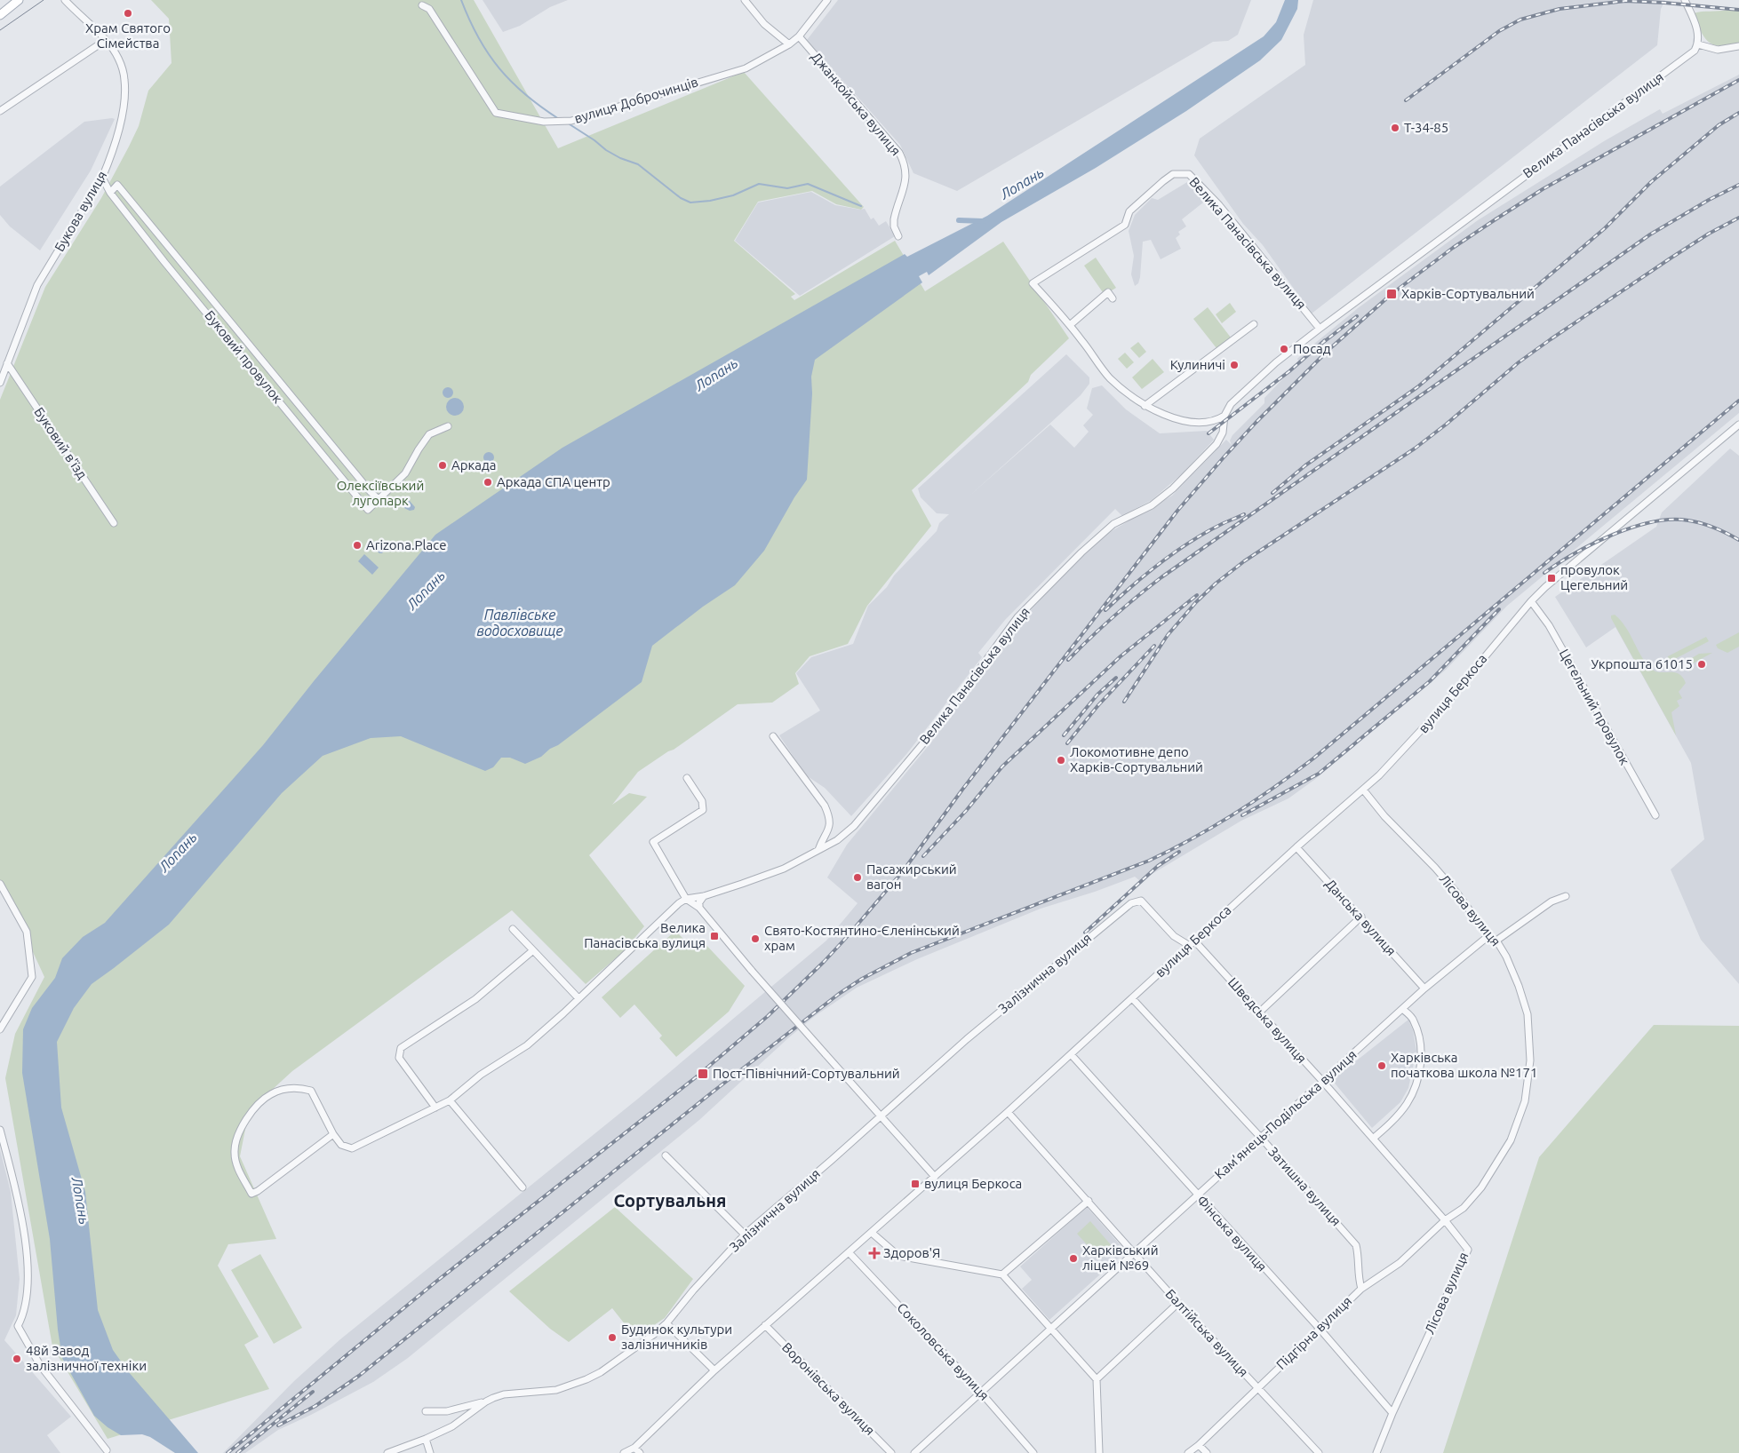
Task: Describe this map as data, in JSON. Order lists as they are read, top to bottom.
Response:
{
  "streets": {
    "street": [
      "вулиця Доброчинців",
      "Джанкойська вулиця",
      "Велика Панасівська вулиця",
      "Букова вулиця",
      "Буковий провулок",
      "Буковий в'їзд",
      "вулиця Беркоса",
      "Цегельний провулок",
      "Лісова вулиця",
      "Данська вулиця",
      "Залізнична вулиця",
      "Шведська вулиця",
      "Кам’янець-Подільська вулиця",
      "Затишна вулиця",
      "Фінська вулиця",
      "Балтійська вулиця",
      "Підгірна вулиця",
      "Соколовська вулиця",
      "Воронівська вулиця"
    ]
  },
  "crossings": [
    ["вулиця Доброчинців", "Джанкойська вулиця"],
    ["Букова вулиця", "Буковий провулок"],
    ["Букова вулиця", "Буковий в'їзд"],
    ["вулиця Беркоса", "Цегельний провулок"],
    ["вулиця Беркоса", "Лісова вулиця"],
    ["вулиця Беркоса", "Данська вулиця"],
    ["вулиця Беркоса", "Шведська вулиця"],
    ["вулиця Беркоса", "Затишна вулиця"],
    ["вулиця Беркоса", "Фінська вулиця"],
    ["вулиця Беркоса", "Балтійська вулиця"],
    ["вулиця Беркоса", "Соколовська вулиця"],
    ["вулиця Беркоса", "Воронівська вулиця"],
    ["Лісова вулиця", "Шведська вулиця"],
    ["Лісова вулиця", "Кам’янець-Подільська вулиця"],
    ["Лісова вулиця", "Фінська вулиця"],
    ["Лісова вулиця", "Підгірна вулиця"],
    ["Данська вулиця", "Кам’янець-Подільська вулиця"],
    ["Залізнична вулиця", "Шведська вулиця"],
    ["Шведська вулиця", "Кам’янець-Подільська вулиця"],
    ["Шведська вулиця", "Підгірна вулиця"],
    ["Кам’янець-Подільська вулиця", "Затишна вулиця"],
    ["Кам’янець-Подільська вулиця", "Фінська вулиця"],
    ["Кам’янець-Подільська вулиця", "Балтійська вулиця"],
    ["Кам’янець-Подільська вулиця", "Соколовська вулиця"],
    ["Затишна вулиця", "Підгірна вулиця"],
    ["Фінська вулиця", "Підгірна вулиця"],
    ["Балтійська вулиця", "Підгірна вулиця"]
  ],
  "districts": ["Сортувальня"],
  "water": ["Лопань", "Павлівське водосховище"],
  "parks": ["Олексіївський лугопарк"],
  "places": {
    "other": [
      "Храм Святого Сімейства",
      "Т-34-85",
      "Посад",
      "Кулиничі",
      "Аркада",
      "Аркада СПА центр",
      "Arizona.Place",
      "Укрпошта 61015",
      "Локомотивне депо Харків-Сортувальний",
      "Пасажирський вагон",
      "Свято-Костянтино-Єленінський храм",
      "Харківська початкова школа №171",
      "Харківський ліцей №69",
      "Будинок культури залізничників",
      "48й Завод залізничної техніки"
    ],
    "transit": [
      "Харків-Сортувальний",
      "провулок Цегельний",
      "Велика Панасівська вулиця",
      "Пост-Північний-Сортувальний",
      "вулиця Беркоса"
    ],
    "health": ["Здоров'Я"]
  }
}
